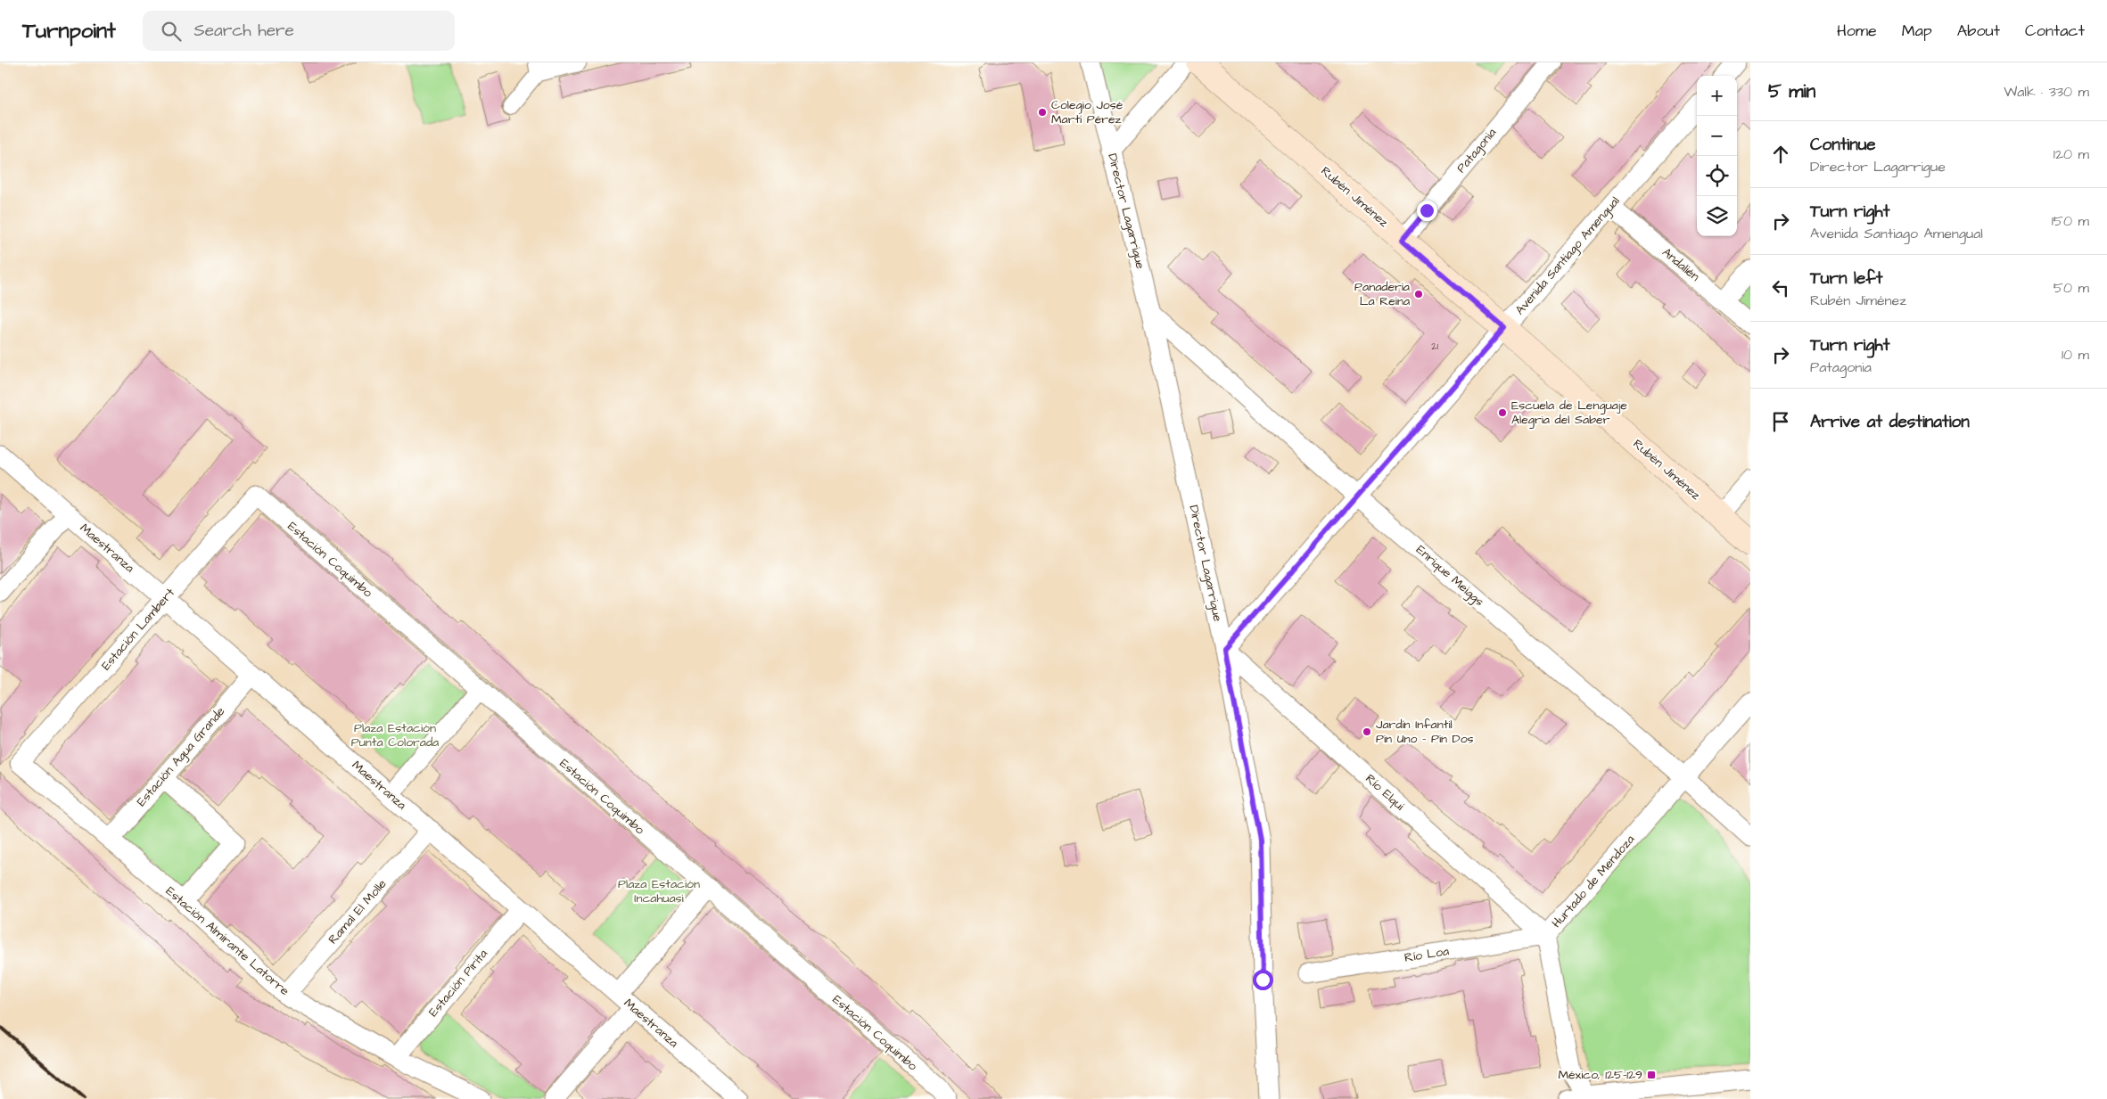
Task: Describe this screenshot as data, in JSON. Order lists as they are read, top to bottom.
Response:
{
  "streets": {
    "main road": ["Rubén Jiménez"],
    "street": [
      "Patagonia",
      "Director Lagarrigue",
      "Avenida Santiago Amengual",
      "Andalién",
      "Maestranza",
      "Estación Coquimbo",
      "Enrique Meiggs",
      "Estación Lambert",
      "Estación Agua Grande",
      "Río Elqui",
      "Hurtado de Mendoza",
      "Ramal El Molle",
      "Estación Almirante Latorre",
      "Río Loa",
      "Estación Pirita"
    ]
  },
  "crossings": [
    ["Patagonia", "Rubén Jiménez"],
    ["Rubén Jiménez", "Avenida Santiago Amengual"],
    ["Director Lagarrigue", "Avenida Santiago Amengual"],
    ["Director Lagarrigue", "Enrique Meiggs"],
    ["Director Lagarrigue", "Río Elqui"],
    ["Avenida Santiago Amengual", "Andalién"],
    ["Avenida Santiago Amengual", "Enrique Meiggs"],
    ["Avenida Santiago Amengual", "Río Elqui"],
    ["Maestranza", "Estación Lambert"],
    ["Maestranza", "Estación Agua Grande"],
    ["Maestranza", "Ramal El Molle"],
    ["Maestranza", "Estación Pirita"],
    ["Estación Coquimbo", "Estación Lambert"],
    ["Enrique Meiggs", "Hurtado de Mendoza"],
    ["Estación Lambert", "Estación Almirante Latorre"],
    ["Estación Agua Grande", "Estación Almirante Latorre"],
    ["Río Elqui", "Hurtado de Mendoza"],
    ["Río Elqui", "Río Loa"],
    ["Hurtado de Mendoza", "Río Loa"],
    ["Ramal El Molle", "Estación Almirante Latorre"],
    ["Estación Almirante Latorre", "Estación Pirita"]
  ],
  "parks": ["Plaza Estación Punta Colorada", "Plaza Estación Incahuasi"],
  "places": {
    "other": [
      "Colegio José Martí Pérez",
      "Panadería La Reina",
      "Escuela de Lenguaje Alegria del Saber",
      "Jardín Infantil Pin Uno - Pin Dos"
    ],
    "transit": ["México, 125-129"]
  },
  "house_numbers": ["21"],
  "page": {
    "header": "Turnpoint",
    "search": "Search here",
    "nav": [
      "Home",
      "Map",
      "About",
      "Contact"
    ],
    "heading": ["5 min", "Walk · 330 m"],
    "map_buttons": ["+", "−"],
    "list": [
      ["Continue", "Director Lagarrigue", "120 m"],
      ["Turn right", "Avenida Santiago Amengual", "150 m"],
      ["Turn left", "Rubén Jiménez", "50 m"],
      ["Turn right", "Patagonia", "10 m"],
      "Arrive at destination"
    ]
  }
}
